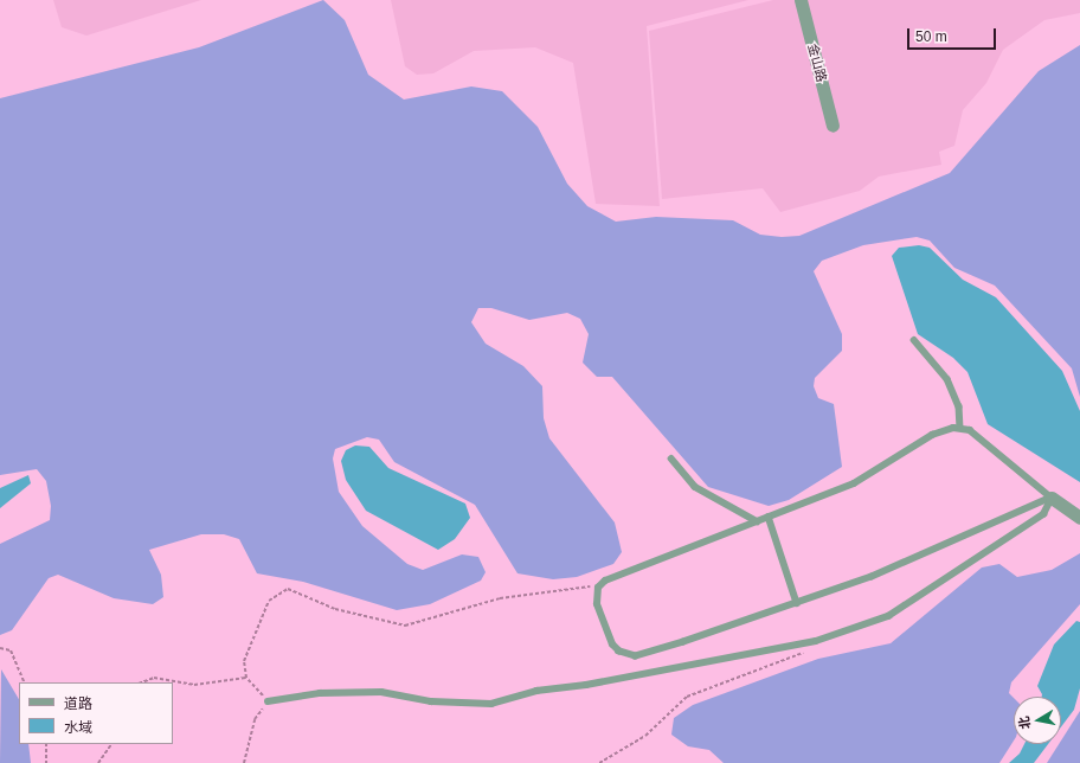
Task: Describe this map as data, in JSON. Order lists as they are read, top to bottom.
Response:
{
  "streets": {
    "street": ["金山路"]
  },
  "legend": ["道路", "水域"],
  "scale_bar": "50 m",
  "north": "left"
}
